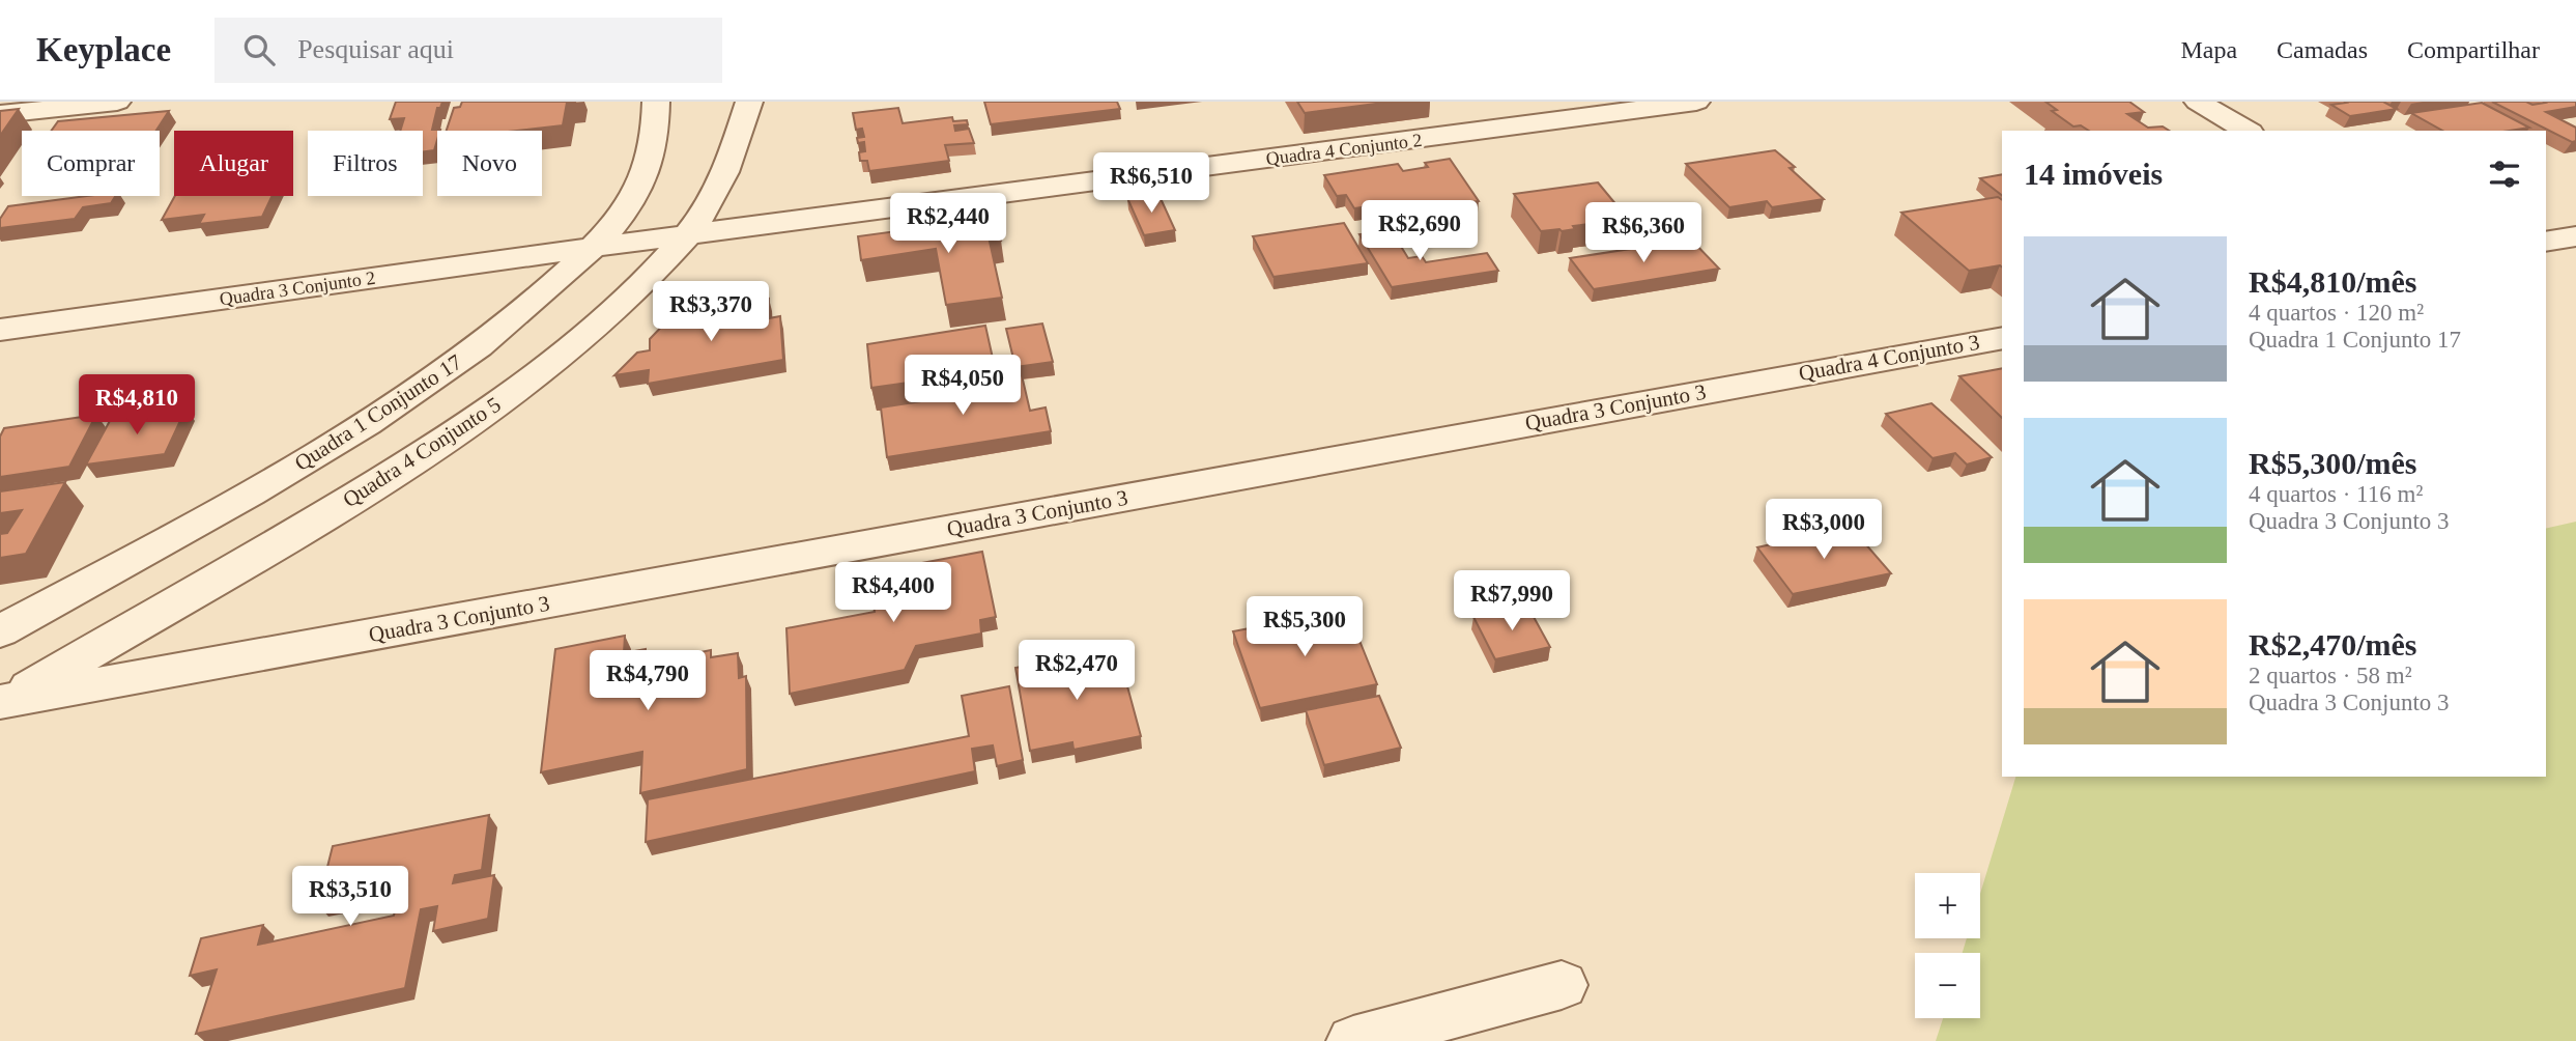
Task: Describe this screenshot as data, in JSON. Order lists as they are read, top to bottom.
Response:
{
  "streets": {
    "street": [
      "Quadra 4 Conjunto 2",
      "Quadra 3 Conjunto 2",
      "Quadra 4 Conjunto 3",
      "Quadra 3 Conjunto 3",
      "Quadra 1 Conjunto 17",
      "Quadra 4 Conjunto 5"
    ]
  },
  "crossings": [
    ["Quadra 4 Conjunto 2", "Quadra 3 Conjunto 2"],
    ["Quadra 4 Conjunto 2", "Quadra 1 Conjunto 17"],
    ["Quadra 4 Conjunto 2", "Quadra 4 Conjunto 5"],
    ["Quadra 3 Conjunto 2", "Quadra 1 Conjunto 17"],
    ["Quadra 4 Conjunto 3", "Quadra 3 Conjunto 3"],
    ["Quadra 3 Conjunto 3", "Quadra 4 Conjunto 5"]
  ],
  "page": {
    "header": "Keyplace",
    "search": "Pesquisar aqui",
    "nav": ["Mapa", "Camadas", "Compartilhar"],
    "chip": [
      "Comprar",
      "Alugar",
      "Filtros",
      "Novo"
    ],
    "heading": "14 imóveis",
    "price": [
      "R$6,510",
      "R$2,440",
      "R$2,690",
      "R$6,360",
      "R$3,370",
      "R$4,050",
      "R$4,810",
      "R$3,000",
      "R$4,400",
      "R$7,990",
      "R$5,300",
      "R$2,470",
      "R$4,790",
      "R$3,510"
    ],
    "list": [
      {
        "name": "R$4,810/mês",
        "note": "4 quartos · 120 m² · Quadra 1 Conjunto 17"
      },
      {
        "name": "R$5,300/mês",
        "note": "4 quartos · 116 m² · Quadra 3 Conjunto 3"
      },
      {
        "name": "R$2,470/mês",
        "note": "2 quartos · 58 m² · Quadra 3 Conjunto 3"
      }
    ],
    "map_buttons": ["+", "−"]
  }
}
